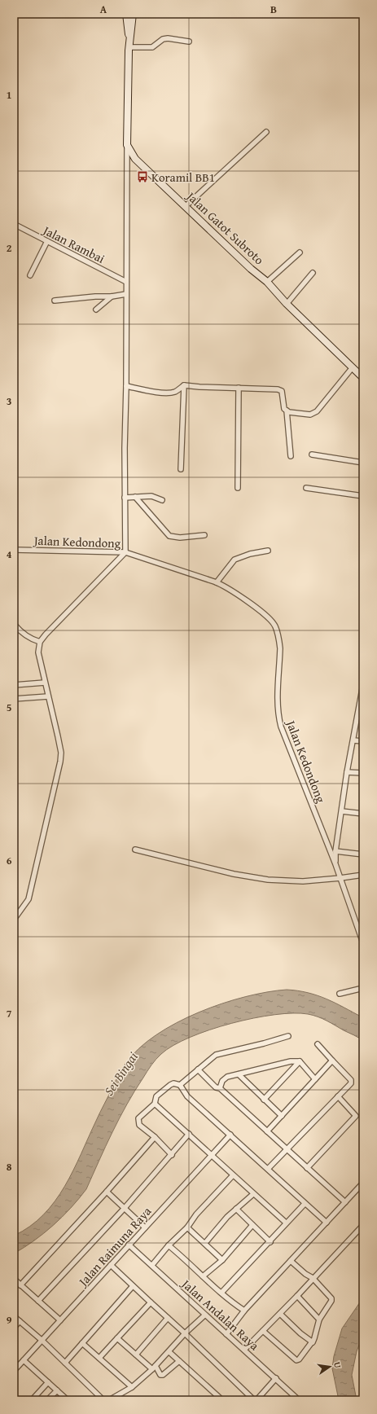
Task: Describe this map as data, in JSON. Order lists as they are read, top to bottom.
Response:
{
  "streets": {
    "main road": ["Jalan Gatot Subroto"],
    "street": [
      "Jalan Rambai",
      "Jalan Kedondong",
      "Jalan Raimuna Raya",
      "Jalan Andalan Raya"
    ]
  },
  "crossings": [
    ["Jalan Raimuna Raya", "Jalan Andalan Raya"]
  ],
  "water": ["Sei Bingai"],
  "places": {
    "bus stop": ["Koramil BB1"]
  },
  "north": "right",
  "grid": {
    "columns": ["A", "B"],
    "rows": [
      "1",
      "2",
      "3",
      "4",
      "5",
      "6",
      "7",
      "8",
      "9"
    ]
  }
}
